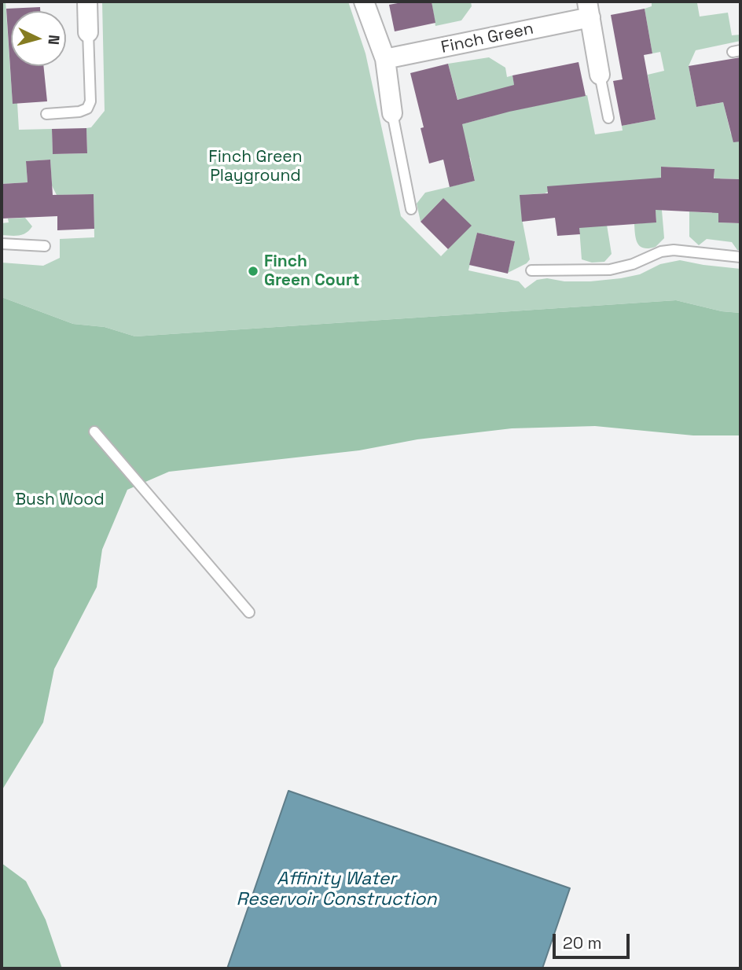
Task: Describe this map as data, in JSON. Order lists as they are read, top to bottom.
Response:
{
  "streets": {
    "street": ["Finch Green"]
  },
  "water": ["Affinity Water Reservoir Construction"],
  "parks": ["Finch Green Playground", "Bush Wood"],
  "places": ["Finch Green Court"],
  "scale_bar": "20 m",
  "north": "right"
}
